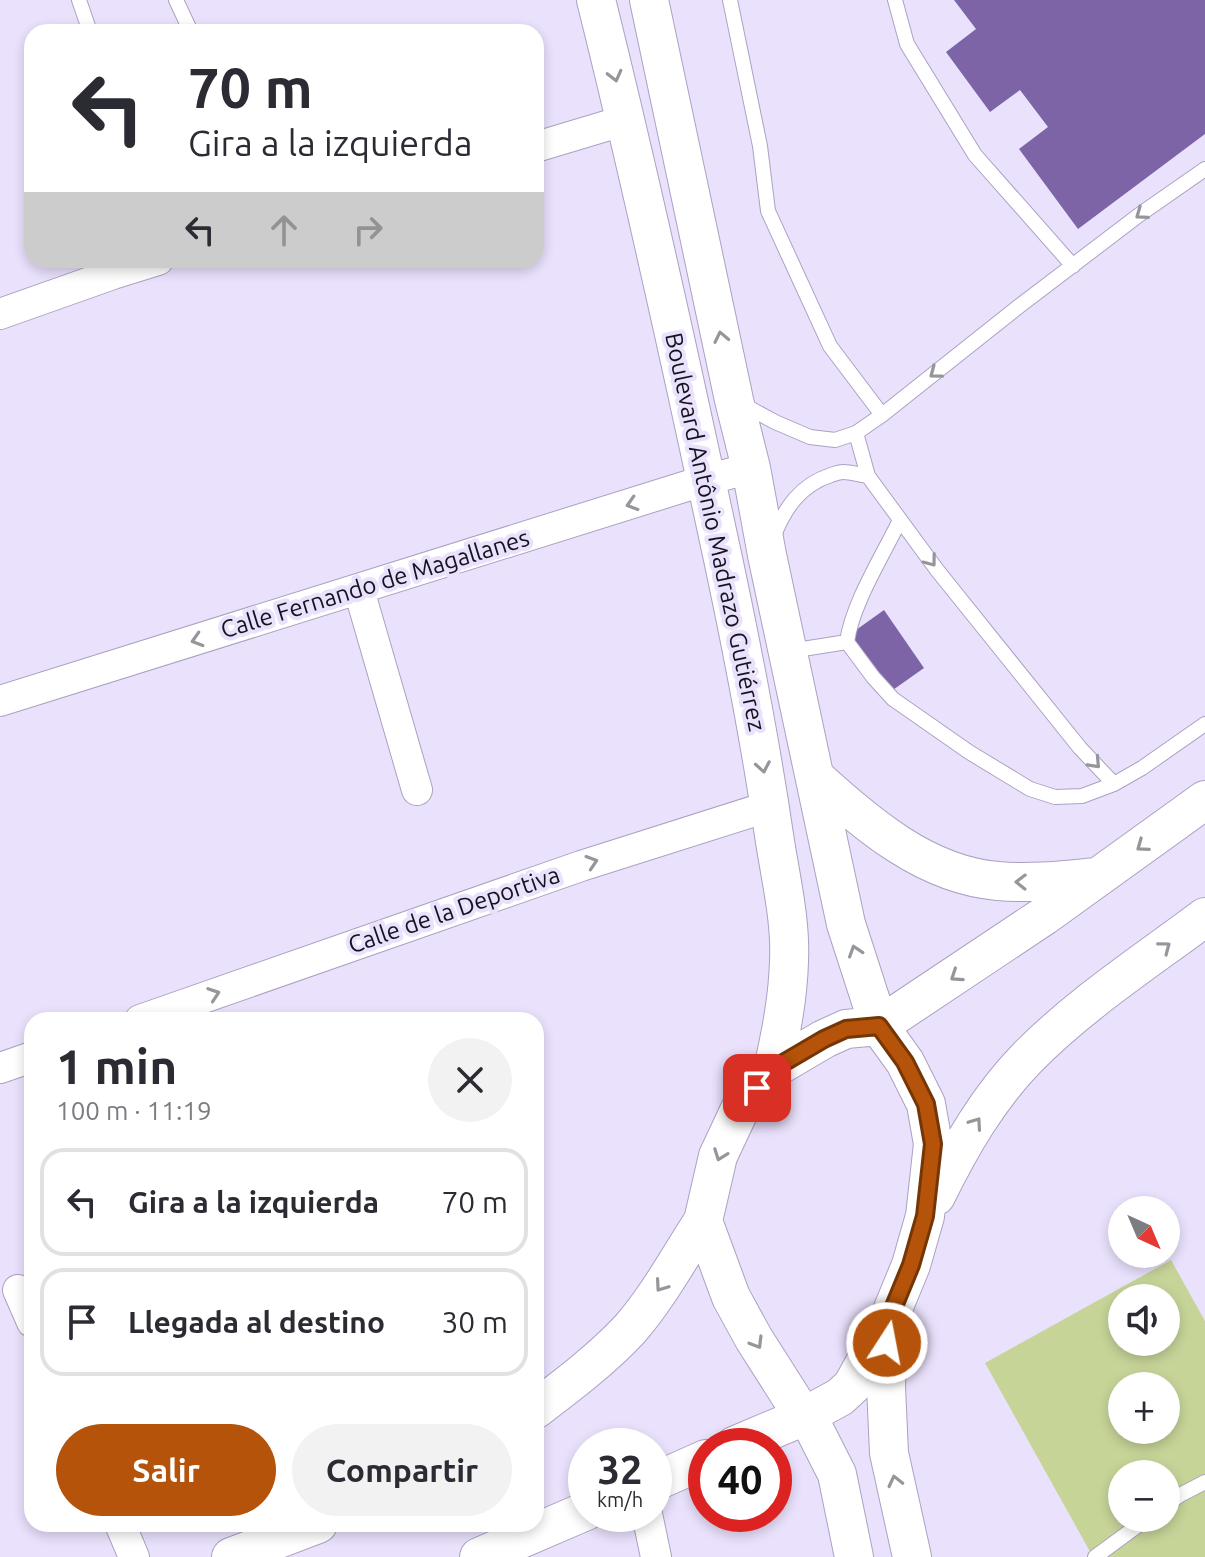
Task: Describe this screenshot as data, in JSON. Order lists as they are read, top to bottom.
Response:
{
  "streets": {
    "street": ["Boulevard Antônio Madrazo Gutiérrez", "Calle Fernando de Magallanes", "Calle de la Deportiva"]
  },
  "crossings": [
    ["Boulevard Antônio Madrazo Gutiérrez", "Calle Fernando de Magallanes"],
    ["Boulevard Antônio Madrazo Gutiérrez", "Calle de la Deportiva"]
  ],
  "one_way": ["Calle Fernando de Magallanes", "Calle de la Deportiva"],
  "north": "bottom right",
  "page": {
    "turn": ["70 m", "Gira a la izquierda"],
    "heading": ["1 min", "100 m · 11:19"],
    "list": [
      {
        "name": "Gira a la izquierda",
        "value": "70 m"
      },
      {
        "name": "Llegada al destino",
        "value": "30 m"
      }
    ],
    "map_buttons": ["+", "−"],
    "buttons": ["Salir", "Compartir"],
    "speed": "32 km/h",
    "limit": "40"
  }
}
